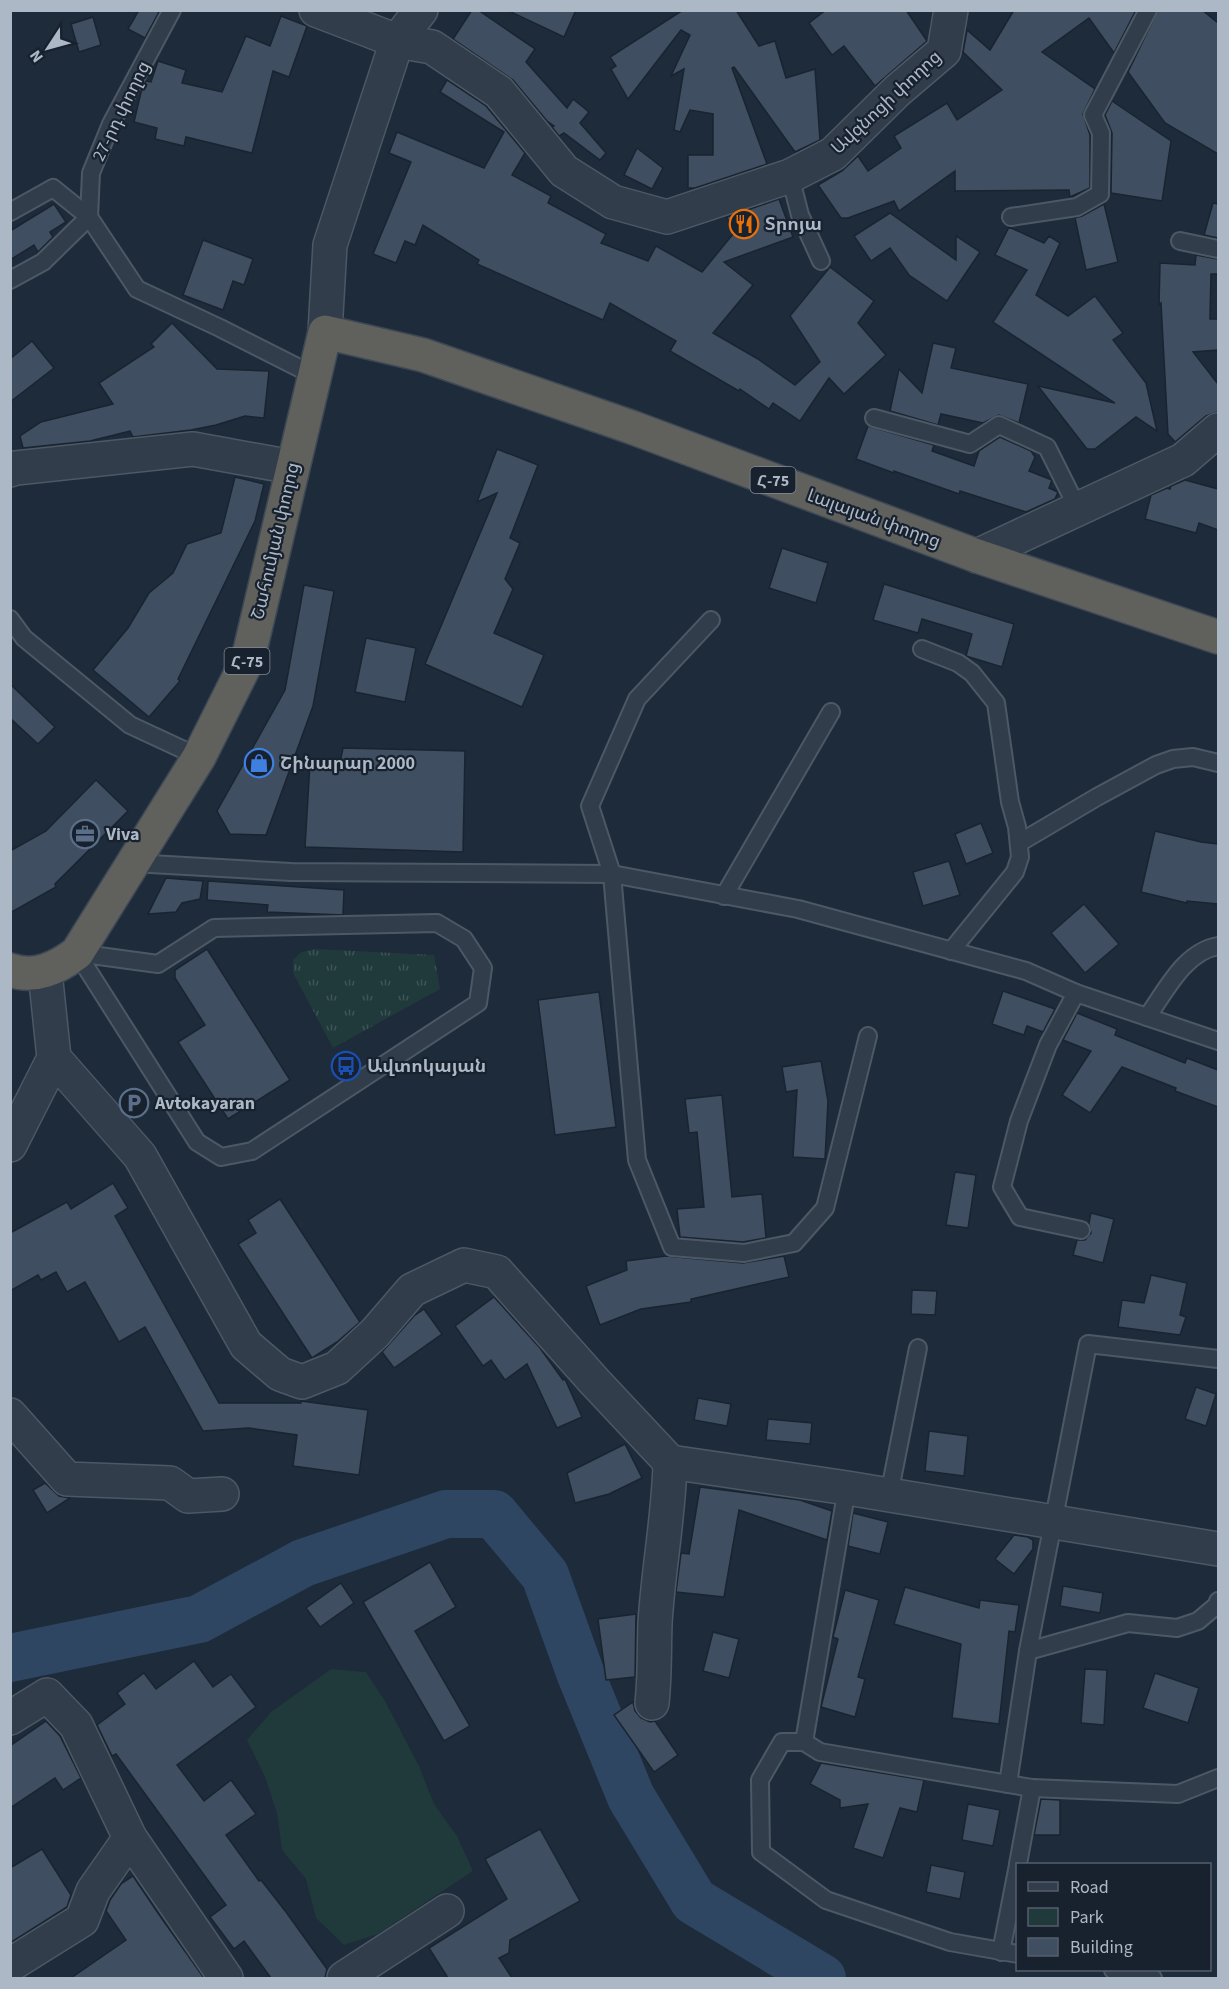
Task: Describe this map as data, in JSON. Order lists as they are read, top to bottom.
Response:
{
  "streets": {
    "highway": ["Հ-75", "Լալայան փողոց", "Շահումյան փողոց"],
    "street": ["Ավզնոցի փողոց"],
    "lane": ["27-րդ փողոց"]
  },
  "crossings": [
    ["Լալայան փողոց", "Շահումյան փողոց"]
  ],
  "places": {
    "restaurant": ["Տրոյա"],
    "shop": ["Շինարար 2000"],
    "office": ["Viva"],
    "bus stop": ["Ավտոկայան"],
    "parking": ["Avtokayaran"]
  },
  "legend": ["Road", "Park", "Building"],
  "north": "bottom left"
}
